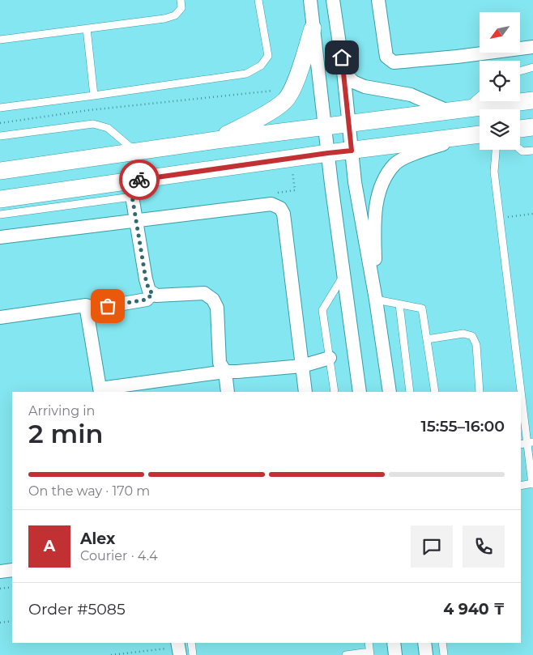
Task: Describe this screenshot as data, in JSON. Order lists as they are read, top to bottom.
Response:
{
  "north": "bottom left",
  "page": {
    "heading": ["2 min", "Arriving in", "15:55–16:00"],
    "panel": [
      "Alex",
      "Courier · 4.4",
      "Order #5085",
      "4 940 ₸"
    ],
    "bar": "On the way · 170 m",
    "round": "A"
  }
}
